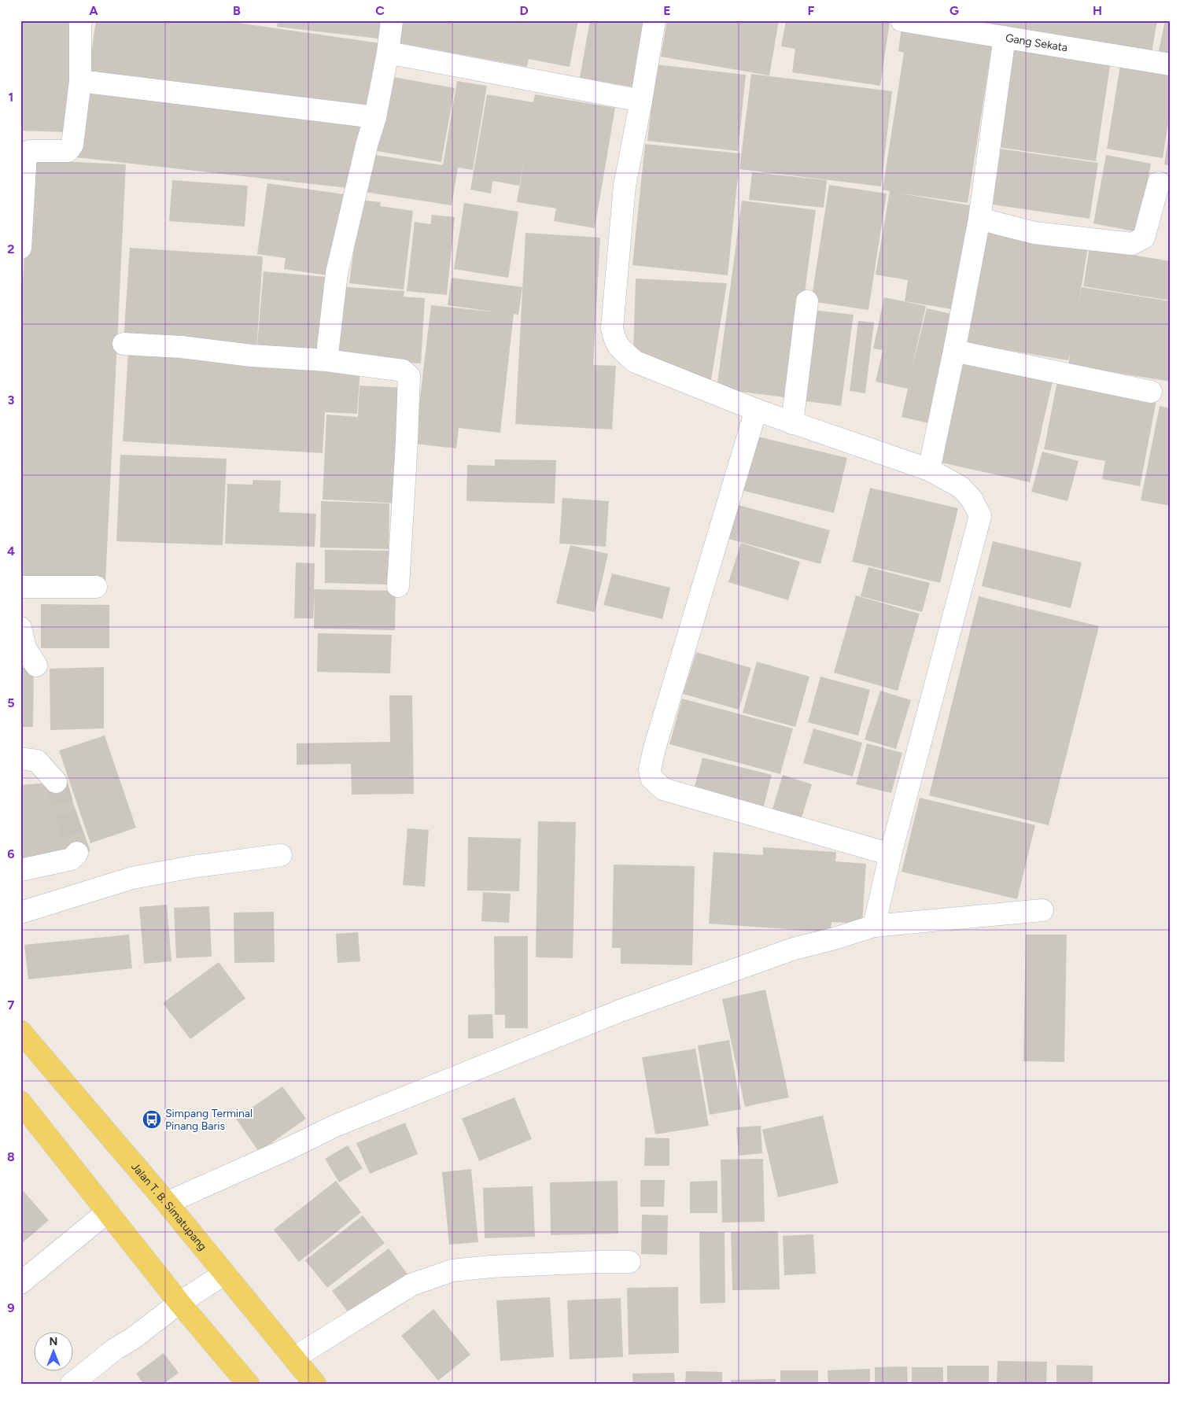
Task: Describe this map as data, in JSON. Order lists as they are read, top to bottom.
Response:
{
  "streets": {
    "main road": ["Jalan T. B. Simatupang"],
    "street": ["Gang Sekata"]
  },
  "places": {
    "bus stop": ["Simpang Terminal Pinang Baris"]
  },
  "north": "top",
  "grid": {
    "columns": [
      "A",
      "B",
      "C",
      "D",
      "E",
      "F",
      "G",
      "H"
    ],
    "rows": [
      "1",
      "2",
      "3",
      "4",
      "5",
      "6",
      "7",
      "8",
      "9"
    ]
  }
}
